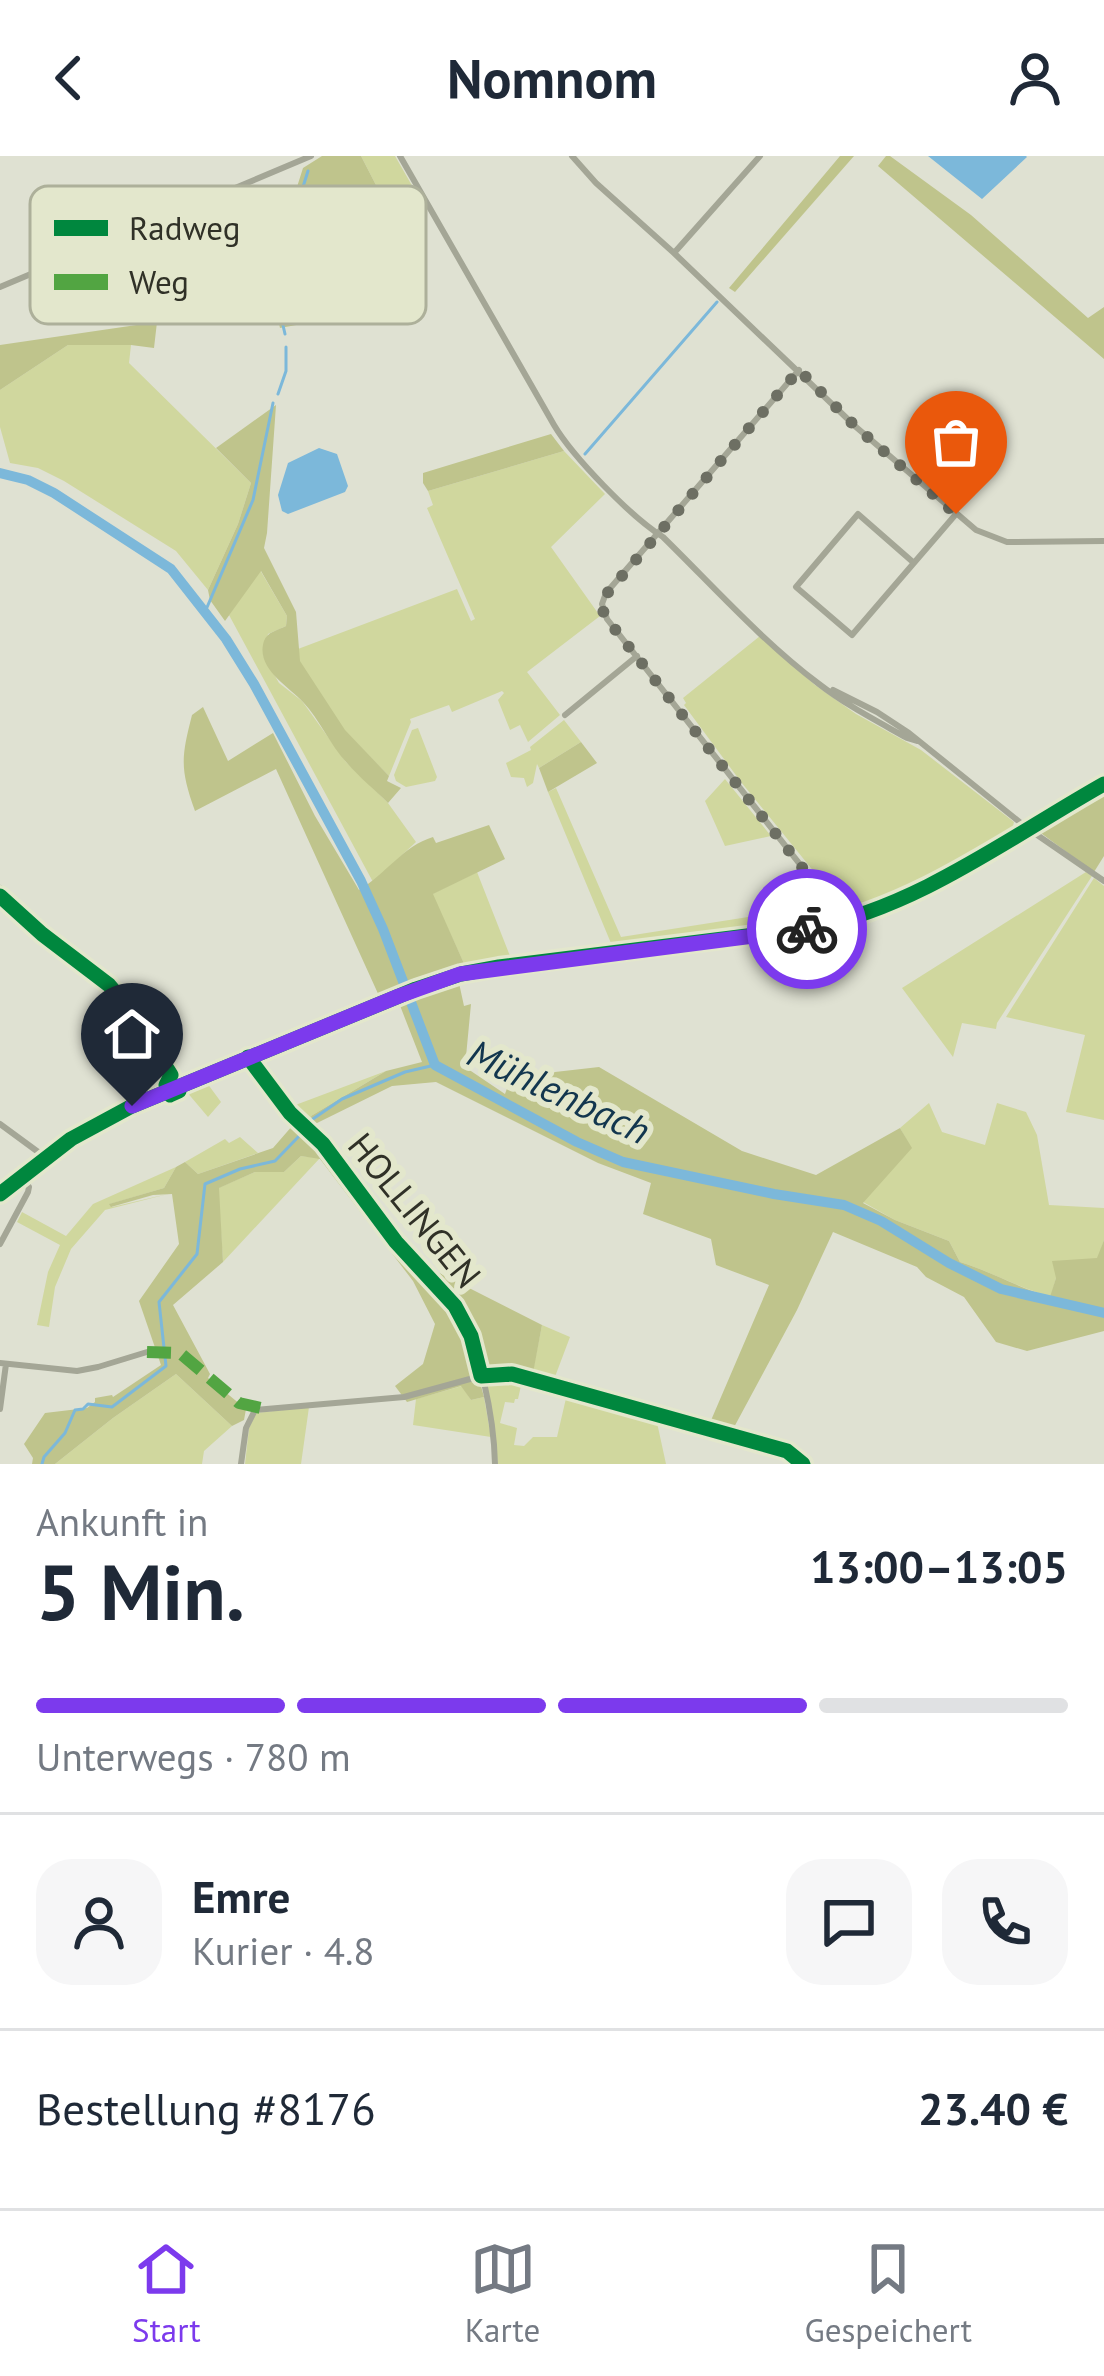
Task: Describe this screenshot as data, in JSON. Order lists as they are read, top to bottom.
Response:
{
  "streets": {
    "street": ["HOLLINGEN"]
  },
  "water": ["Mühlenbach"],
  "legend": ["Radweg", "Weg"],
  "page": {
    "header": "Nomnom",
    "heading": ["5 Min.", "Ankunft in", "13:00–13:05"],
    "panel": [
      "Emre",
      "Kurier · 4.8",
      "Bestellung #8176",
      "23.40 €"
    ],
    "bar": "Unterwegs · 780 m",
    "tabs": ["Start", "Karte", "Gespeichert"]
  }
}
